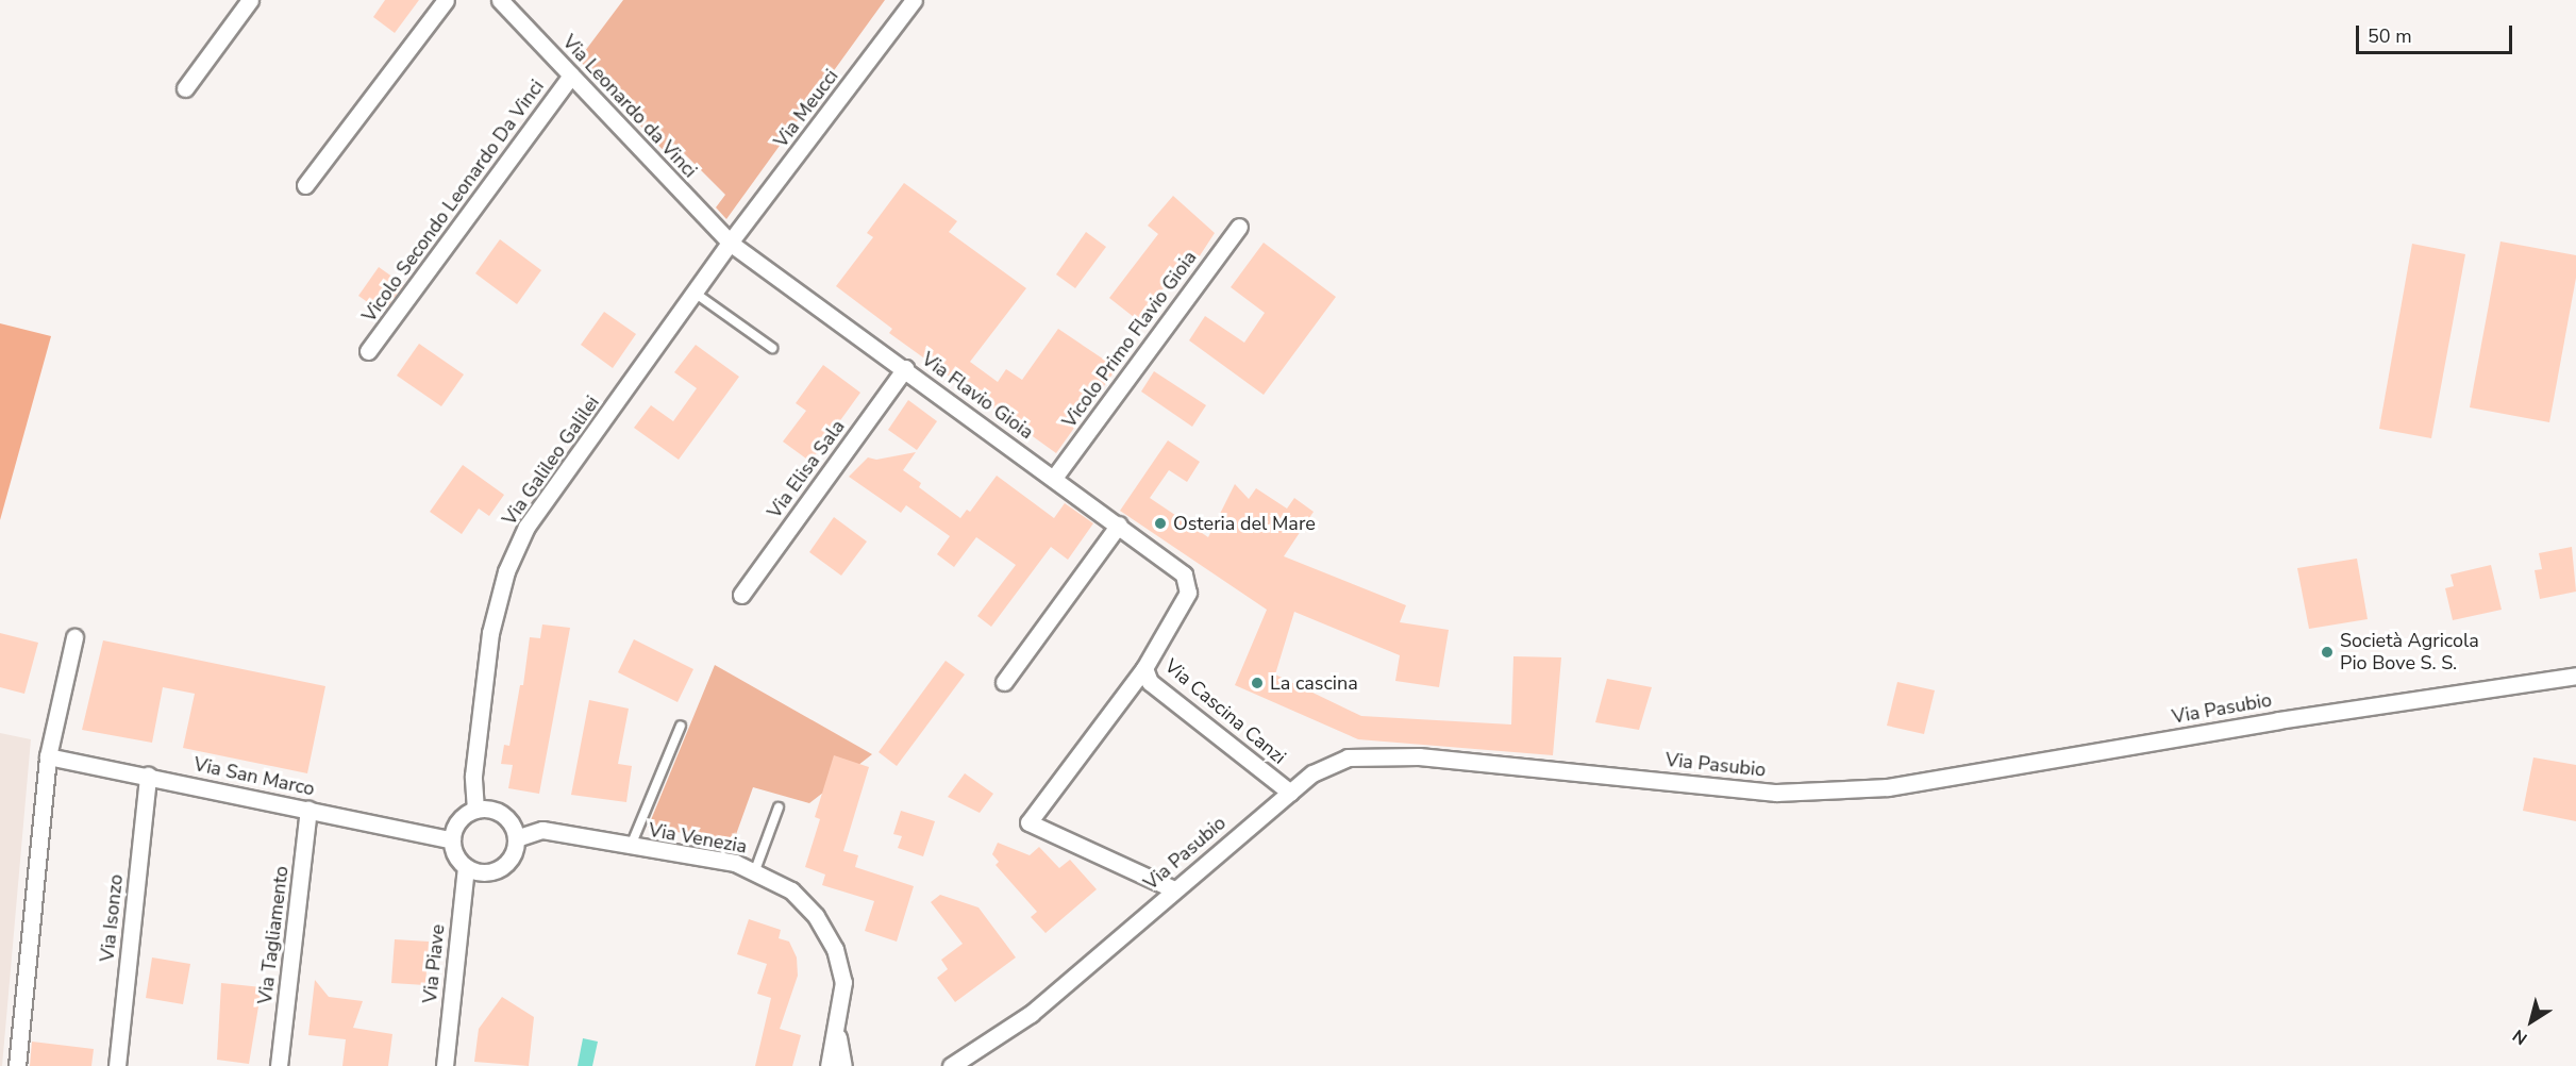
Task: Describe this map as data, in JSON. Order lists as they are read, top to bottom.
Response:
{
  "streets": {
    "street": [
      "Via Leonardo da Vinci",
      "Via Meucci",
      "Vicolo Secondo Leonardo Da Vinci",
      "Vicolo Primo Flavio Gioia",
      "Via Flavio Gioia",
      "Via Galileo Galilei",
      "Via Elisa Sala",
      "Via Pasubio",
      "Via Cascina Canzi",
      "Via San Marco",
      "Via Venezia",
      "Via Isonzo",
      "Via Tagliamento",
      "Via Piave"
    ]
  },
  "crossings": [
    ["Via Leonardo da Vinci", "Via Meucci"],
    ["Via Leonardo da Vinci", "Vicolo Secondo Leonardo Da Vinci"],
    ["Via Leonardo da Vinci", "Via Flavio Gioia"],
    ["Via Leonardo da Vinci", "Via Galileo Galilei"],
    ["Via Meucci", "Via Flavio Gioia"],
    ["Via Meucci", "Via Galileo Galilei"],
    ["Vicolo Primo Flavio Gioia", "Via Flavio Gioia"],
    ["Via Flavio Gioia", "Via Galileo Galilei"],
    ["Via Flavio Gioia", "Via Elisa Sala"],
    ["Via Flavio Gioia", "Via Cascina Canzi"],
    ["Via Galileo Galilei", "Via San Marco"],
    ["Via Galileo Galilei", "Via Venezia"],
    ["Via Galileo Galilei", "Via Piave"],
    ["Via Pasubio", "Via Cascina Canzi"],
    ["Via San Marco", "Via Venezia"],
    ["Via San Marco", "Via Isonzo"],
    ["Via San Marco", "Via Tagliamento"],
    ["Via San Marco", "Via Piave"],
    ["Via Venezia", "Via Piave"]
  ],
  "places": ["Osteria del Mare", "Società Agricola Pio Bove S. S.", "La cascina"],
  "scale_bar": "50 m",
  "north": "bottom left"
}
